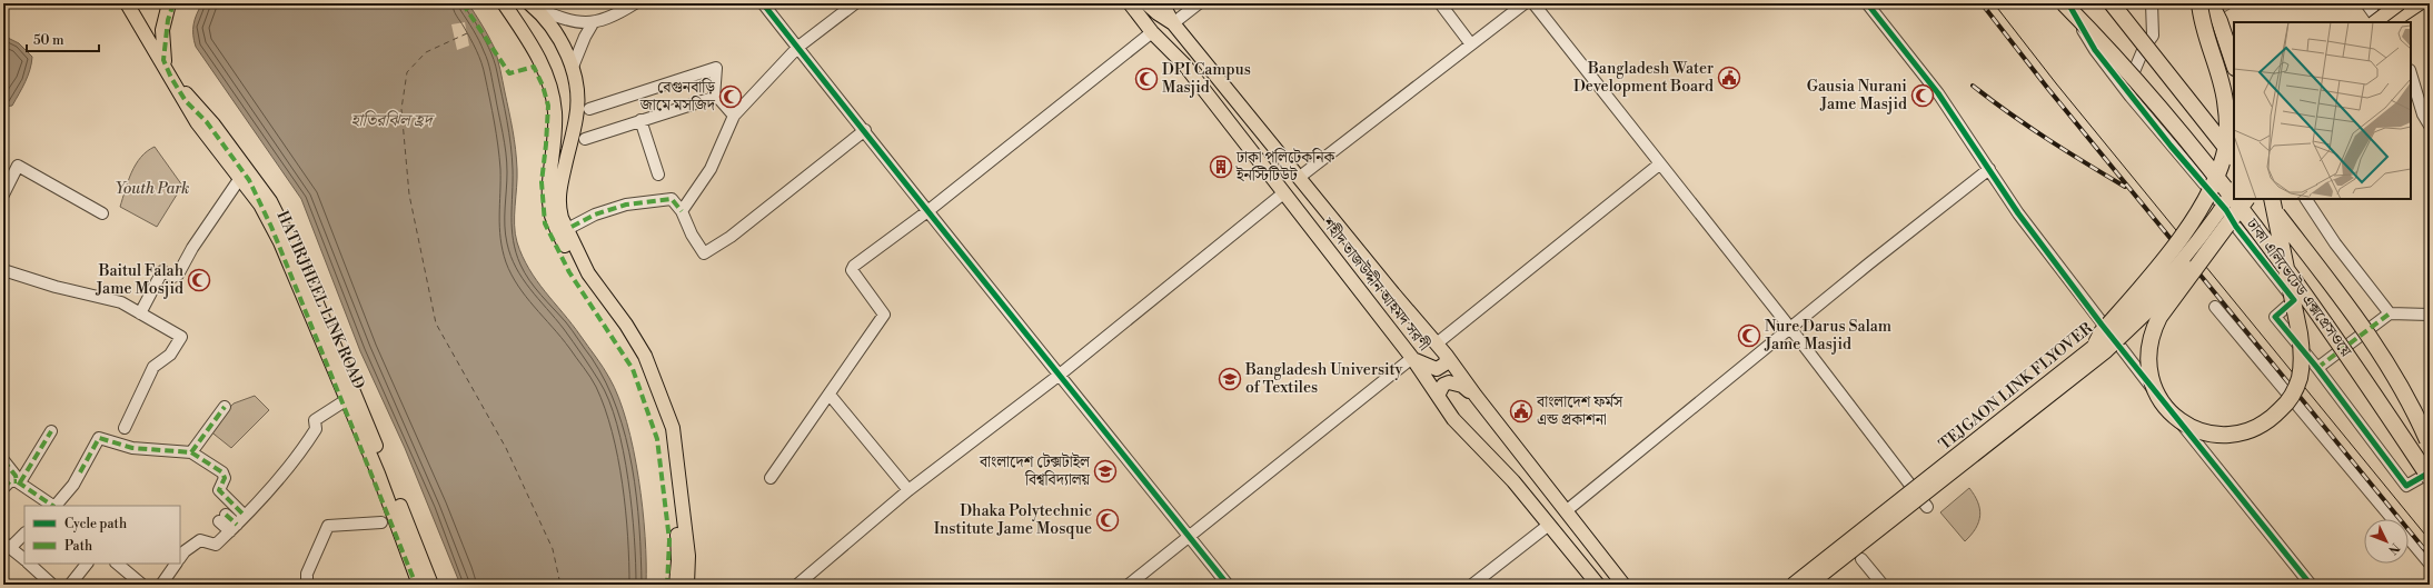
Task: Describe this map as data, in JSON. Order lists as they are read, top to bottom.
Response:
{
  "streets": {
    "highway": ["ঢাকা এলিভেটেড এক্সপ্রেসওয়ে"],
    "main road": ["শহীদ তাজউদ্দীন আহমদ সরণী", "HATIRJHEEL LINK ROAD", "TEJGAON LINK FLYOVER"]
  },
  "water": ["হাতিরঝিল হ্রদ"],
  "parks": ["Youth Park"],
  "places": {
    "public building": ["Bangladesh Water Development Board", "বাংলাদেশ ফর্মস এন্ড প্রকাশনা"],
    "mosque": [
      "DPI Campus Masjid",
      "Gausia Nurani Jame Masjid",
      "বেগুনবাড়ি জামে মসজিদ",
      "Baitul Falah Jame Mosjid",
      "Nure Darus Salam Jame Masjid",
      "Dhaka Polytechnic Institute Jame Mosque"
    ],
    "building": ["ঢাকা পলিটেকনিক ইনস্টিটিউট"],
    "school or university": ["Bangladesh University of Textiles", "বাংলাদেশ টেক্সটাইল বিশ্ববিদ্যালয়"]
  },
  "legend": ["Cycle path", "Path"],
  "scale_bar": "50 m",
  "north": "bottom right"
}
